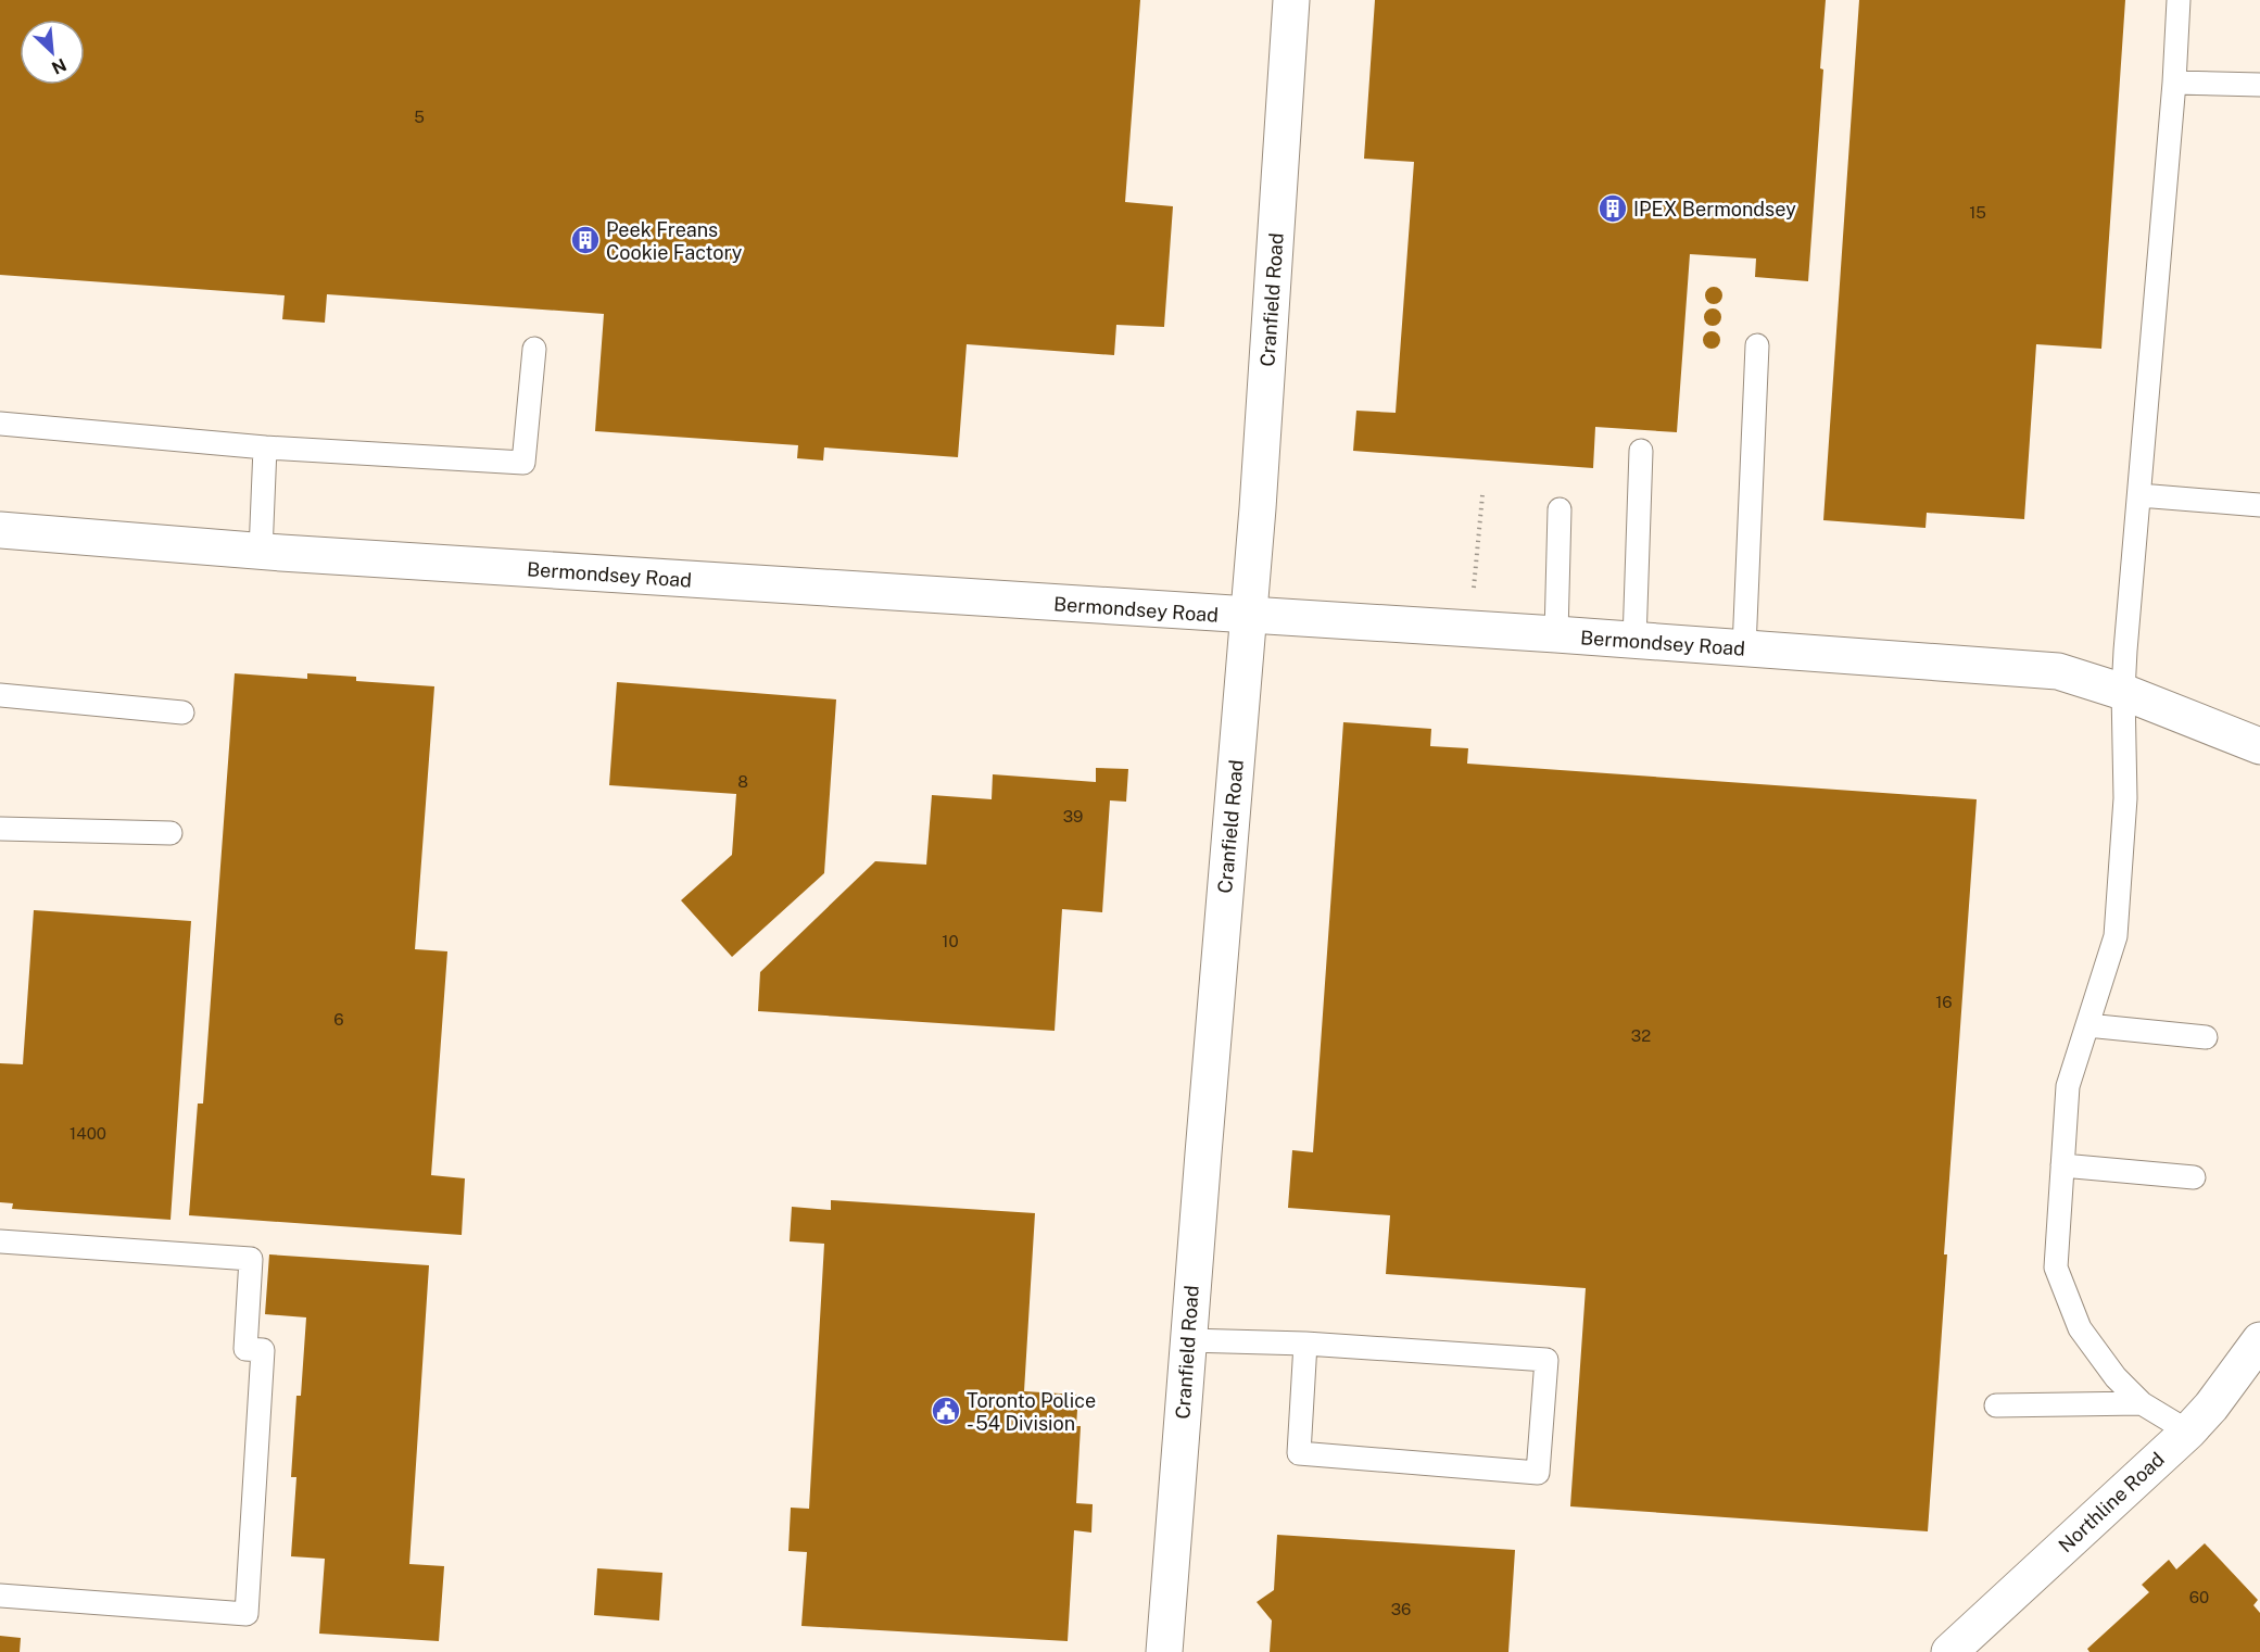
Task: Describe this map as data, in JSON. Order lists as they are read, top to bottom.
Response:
{
  "streets": {
    "street": ["Cranfield Road", "Bermondsey Road", "Northline Road"]
  },
  "crossings": [
    ["Cranfield Road", "Bermondsey Road"]
  ],
  "places": {
    "building": ["IPEX Bermondsey", "Peek Freans Cookie Factory"],
    "public building": ["Toronto Police - 54 Division"]
  },
  "house_numbers": [
    "5",
    "15",
    "8",
    "39",
    "10",
    "16",
    "6",
    "32",
    "1400",
    "60",
    "36"
  ],
  "north": "bottom right"
}
